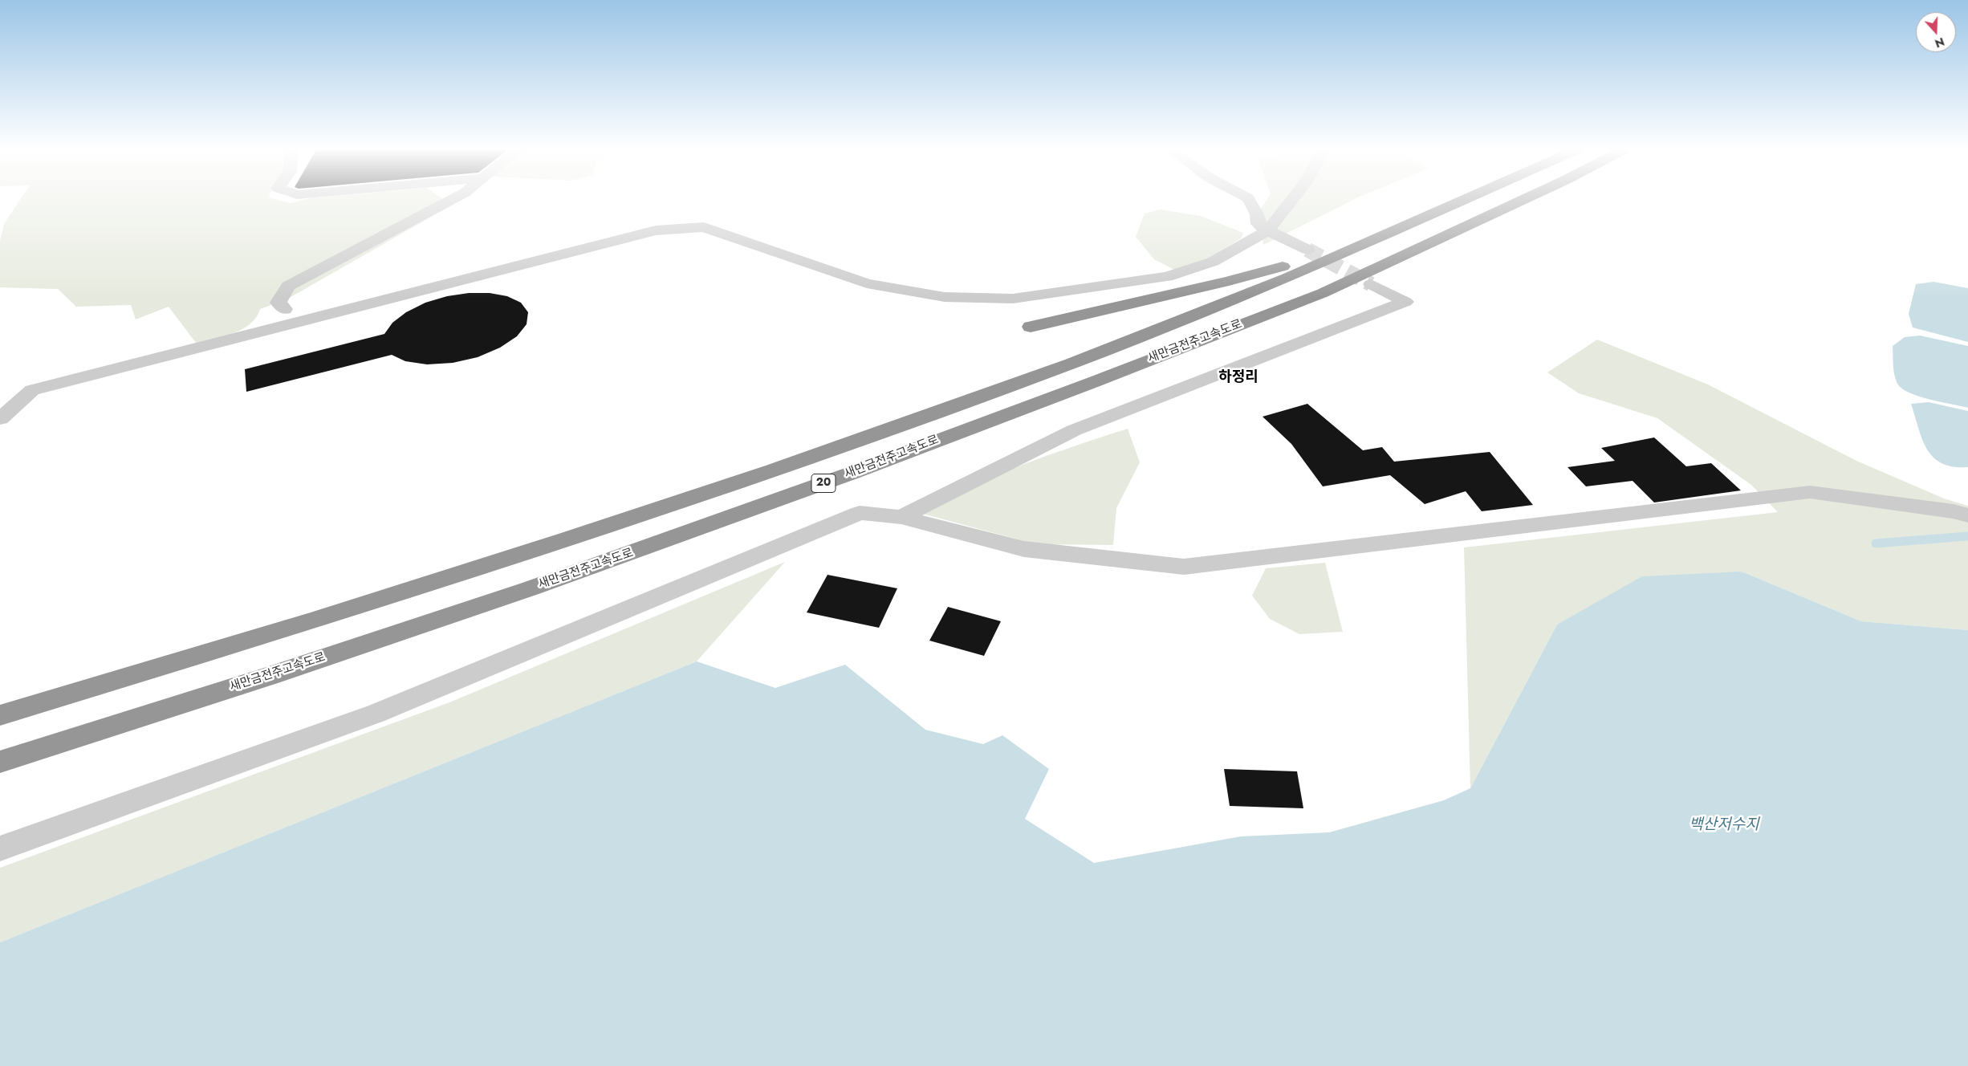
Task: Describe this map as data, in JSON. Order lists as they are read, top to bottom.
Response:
{
  "streets": {
    "highway": ["새만금전주고속도로", "20"]
  },
  "districts": ["하정리"],
  "water": ["백산저수지"],
  "north": "bottom"
}
